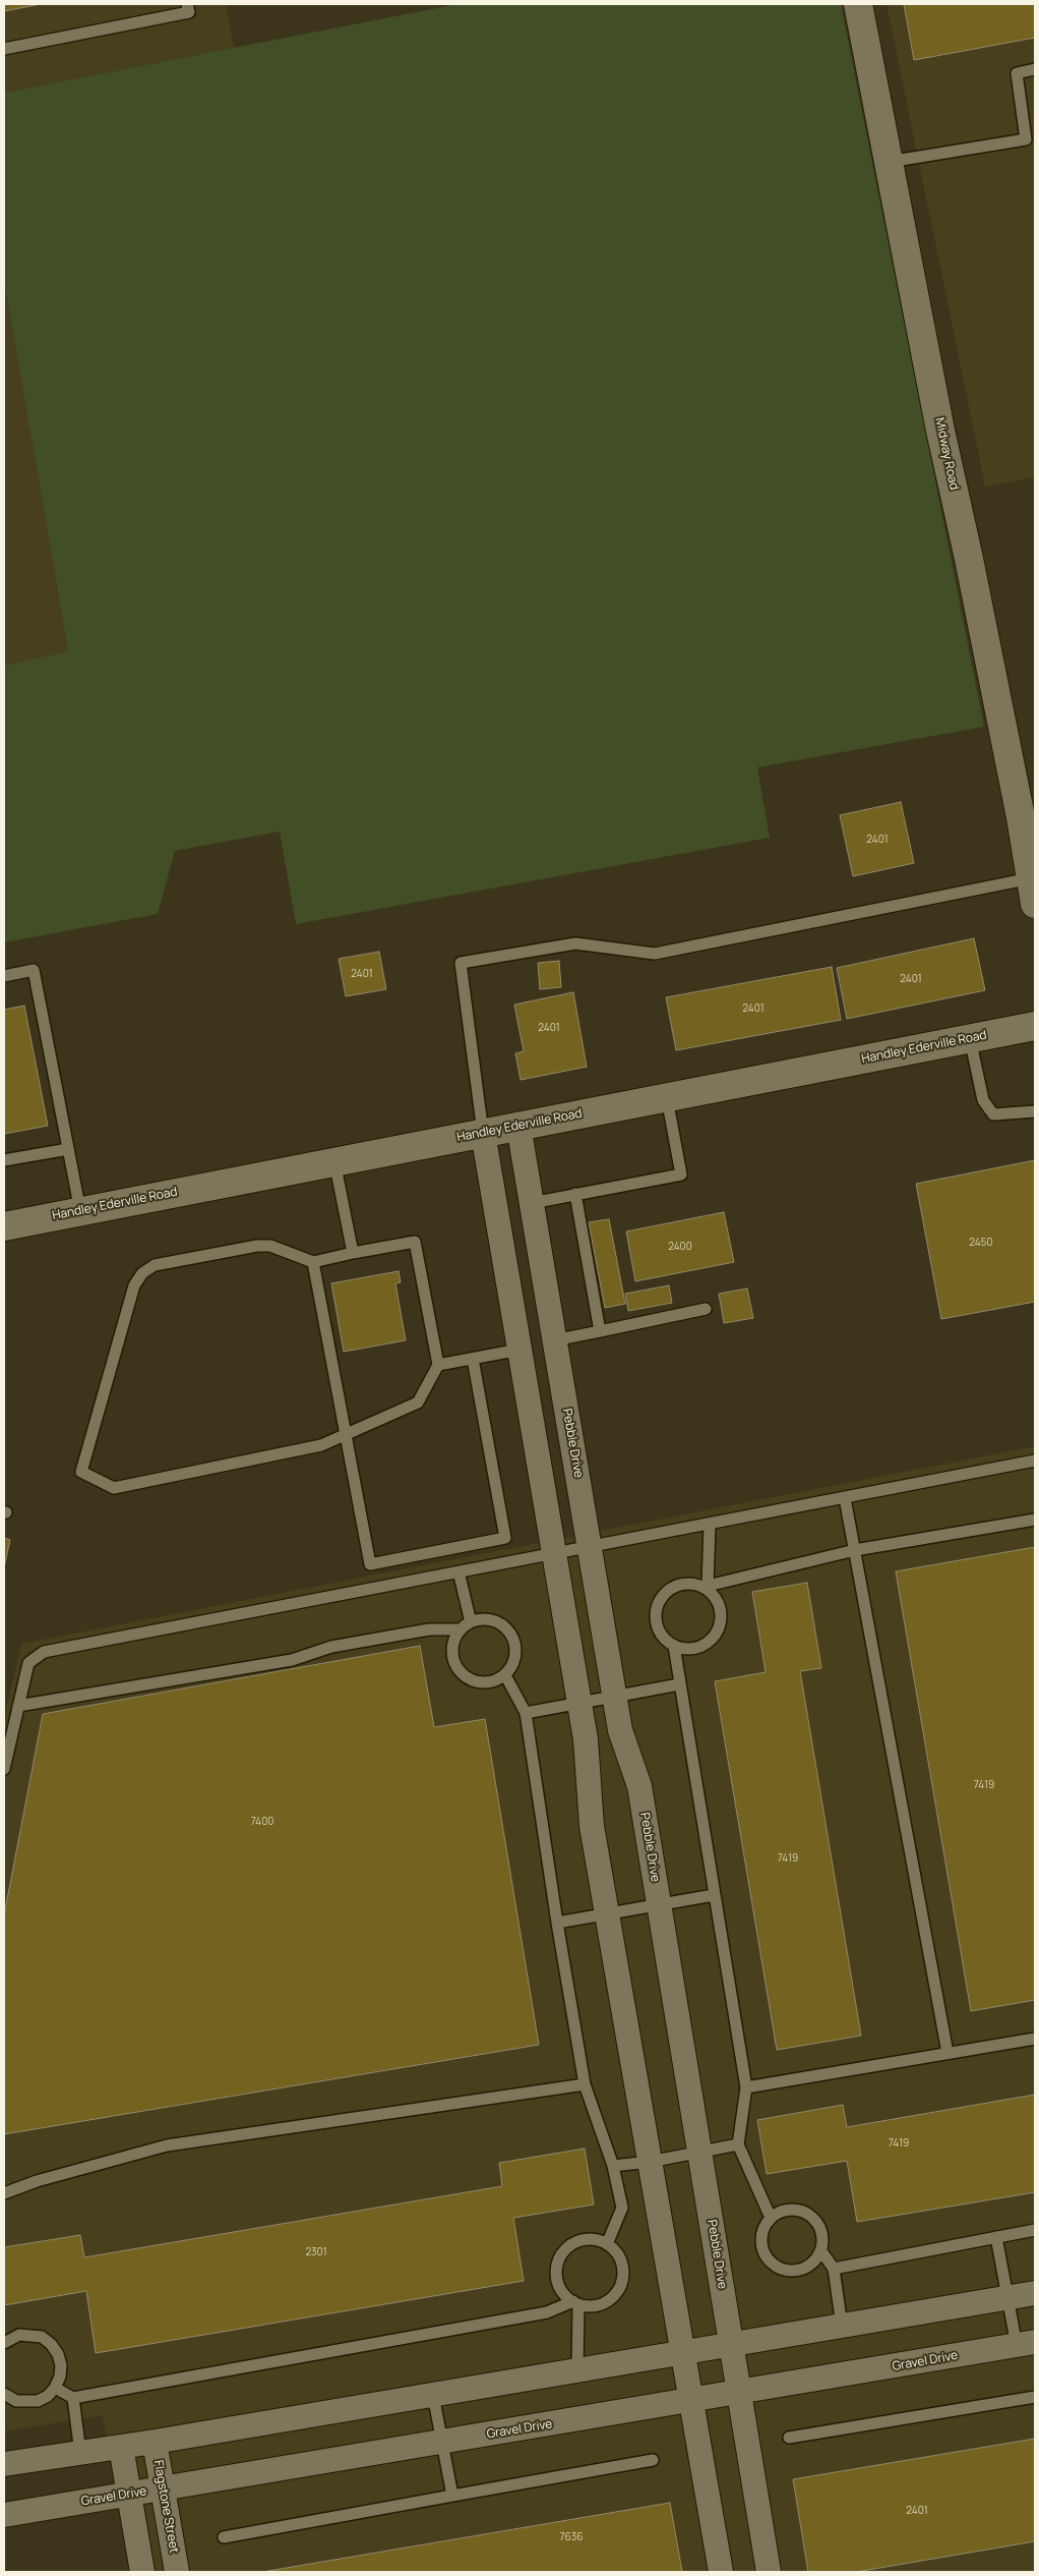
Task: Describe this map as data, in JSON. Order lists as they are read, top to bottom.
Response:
{
  "streets": {
    "main road": ["Midway Road", "Handley Ederville Road"],
    "street": ["Pebble Drive", "Gravel Drive", "Flagstone Street"]
  },
  "crossings": [
    ["Handley Ederville Road", "Pebble Drive"],
    ["Pebble Drive", "Gravel Drive"],
    ["Gravel Drive", "Flagstone Street"]
  ],
  "house_numbers": [
    "2401",
    "2401",
    "2401",
    "2401",
    "2401",
    "2450",
    "2400",
    "7419",
    "7400",
    "7419",
    "7419",
    "2301",
    "2401",
    "7636"
  ]
}
